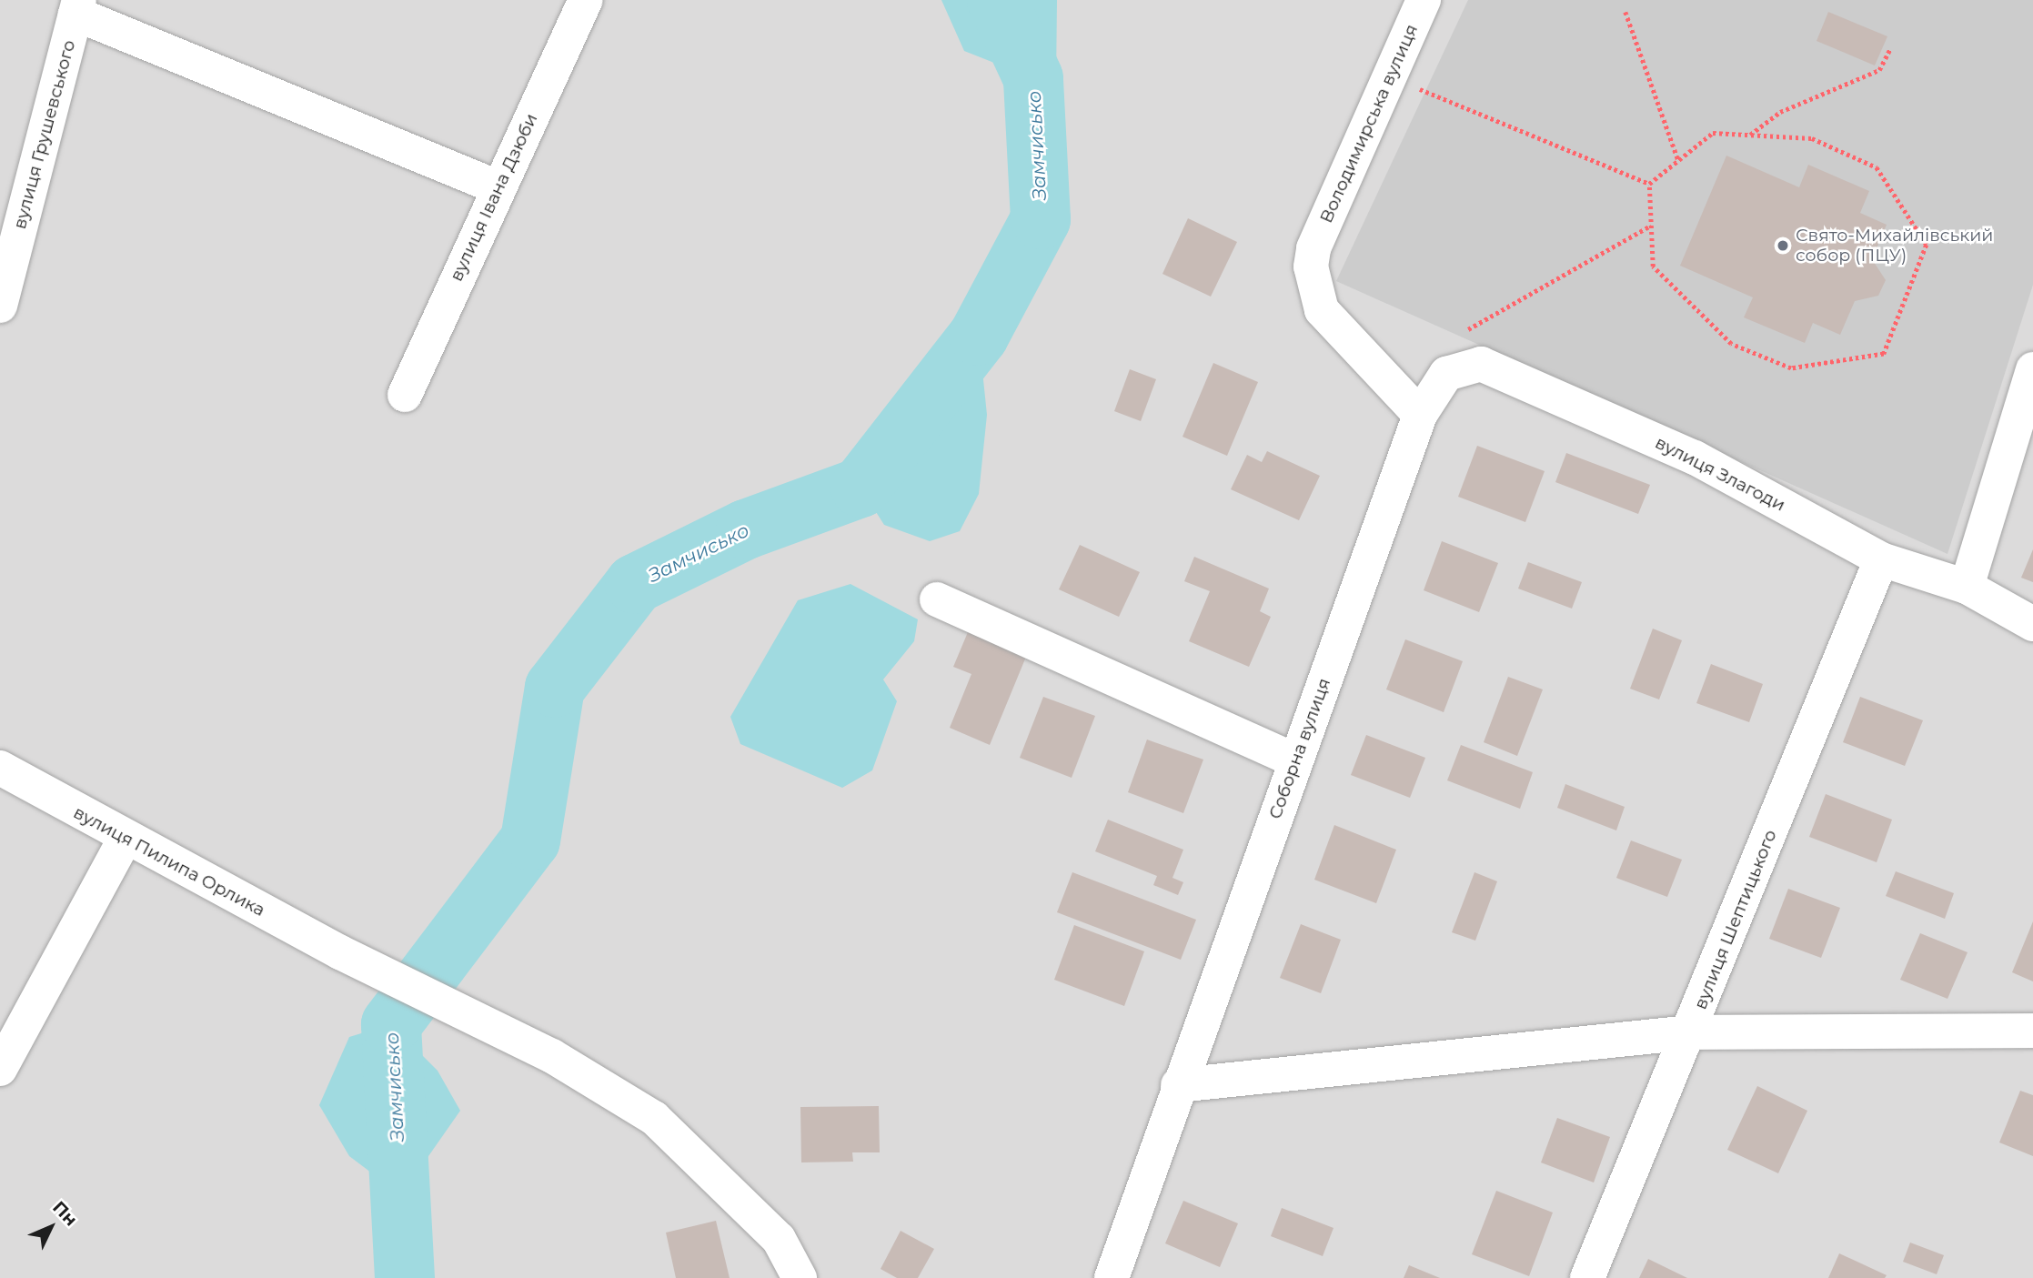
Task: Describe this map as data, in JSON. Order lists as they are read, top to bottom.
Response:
{
  "streets": {
    "street": [
      "Володимирська вулиця",
      "вулиця Грушевського",
      "вулиця Івана Дзюби",
      "вулиця Злагоди",
      "Соборна вулиця",
      "вулиця Пилипа Орлика",
      "вулиця Шептицького"
    ]
  },
  "crossings": [
    ["Володимирська вулиця", "вулиця Злагоди"],
    ["Володимирська вулиця", "Соборна вулиця"],
    ["вулиця Злагоди", "Соборна вулиця"],
    ["вулиця Злагоди", "вулиця Шептицького"]
  ],
  "water": ["Замчисько"],
  "places": ["Свято-Михайлівський собор (ПЦУ)"],
  "north": "top right"
}
